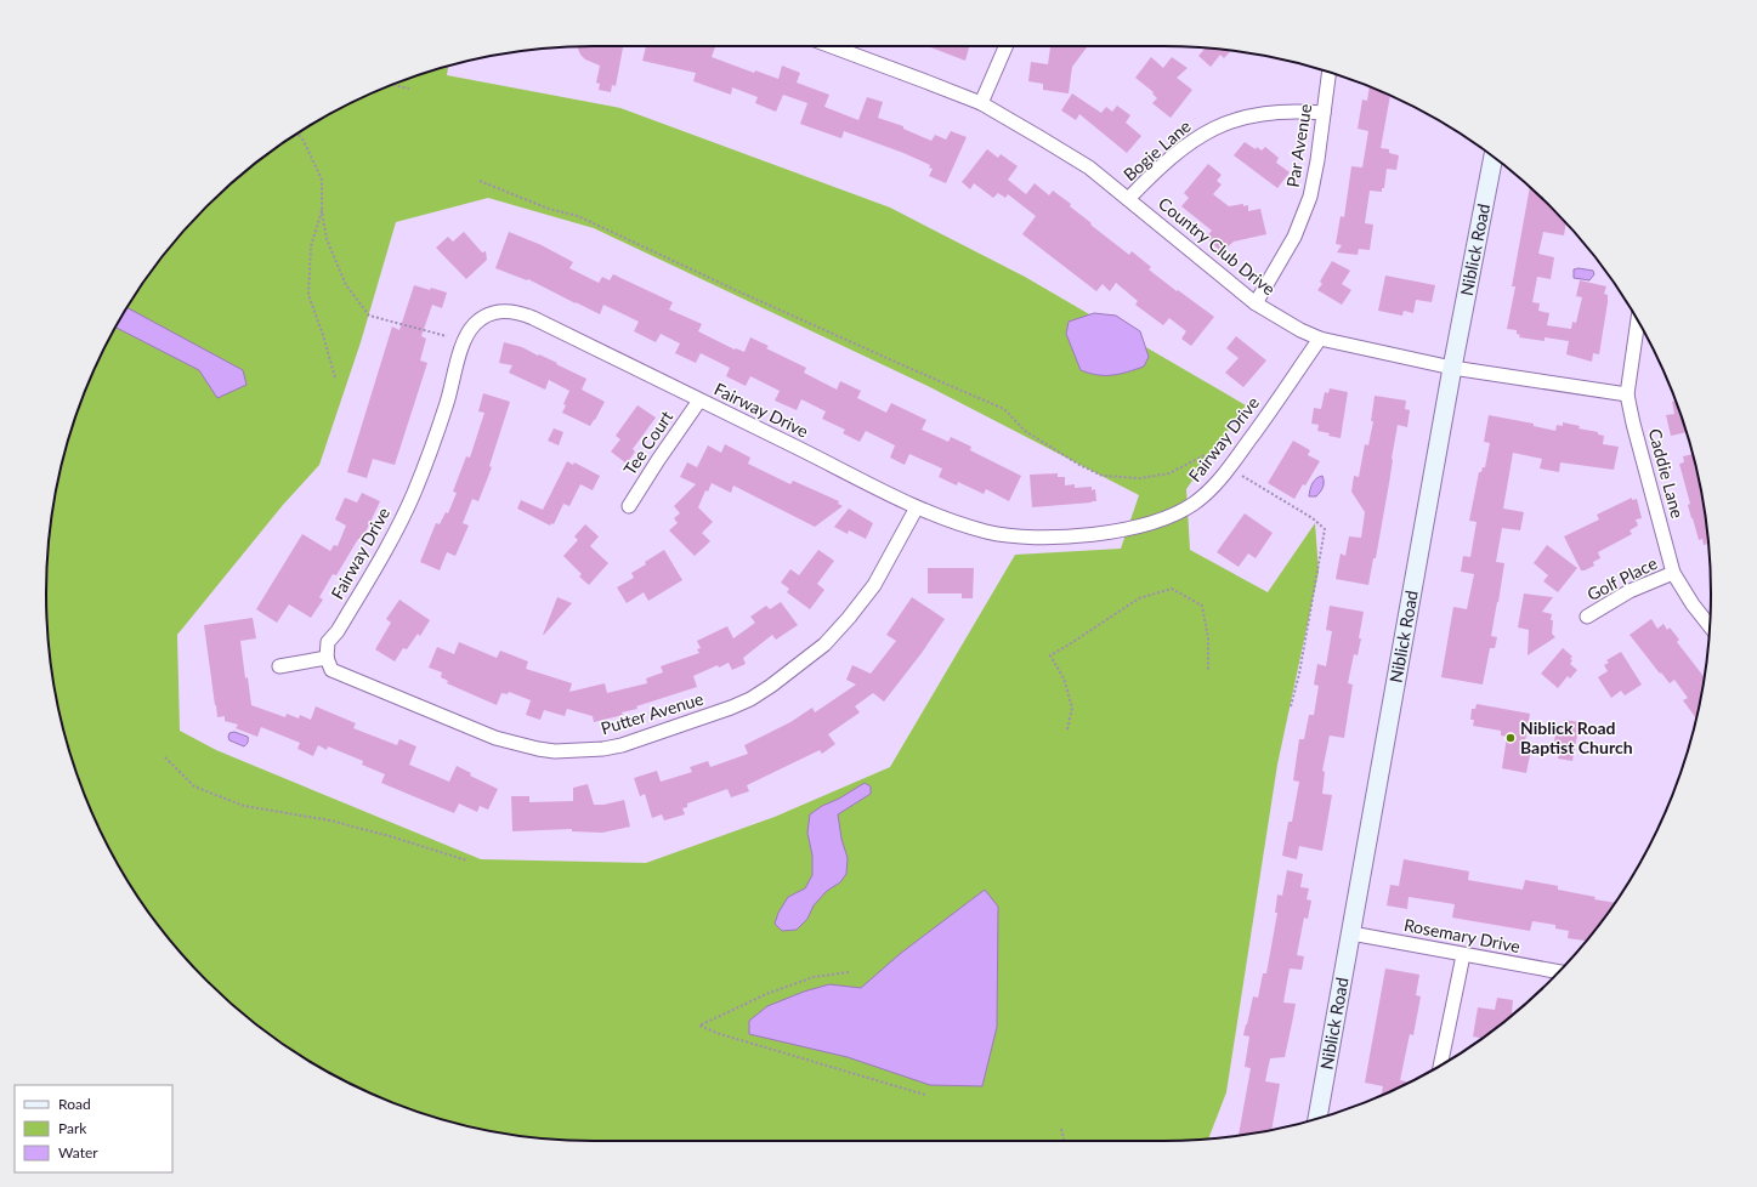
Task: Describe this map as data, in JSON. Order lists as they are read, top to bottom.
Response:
{
  "streets": {
    "main road": ["Niblick Road"],
    "street": [
      "Par Avenue",
      "Bogie Lane",
      "Country Club Drive",
      "Fairway Drive",
      "Tee Court",
      "Caddie Lane",
      "Golf Place",
      "Putter Avenue",
      "Rosemary Drive"
    ]
  },
  "crossings": [
    ["Par Avenue", "Bogie Lane"],
    ["Par Avenue", "Country Club Drive"],
    ["Bogie Lane", "Country Club Drive"],
    ["Country Club Drive", "Niblick Road"],
    ["Country Club Drive", "Fairway Drive"],
    ["Country Club Drive", "Caddie Lane"],
    ["Niblick Road", "Rosemary Drive"],
    ["Fairway Drive", "Tee Court"],
    ["Fairway Drive", "Putter Avenue"],
    ["Caddie Lane", "Golf Place"]
  ],
  "places": ["Niblick Road Baptist Church"],
  "legend": ["Road", "Park", "Water"]
}
